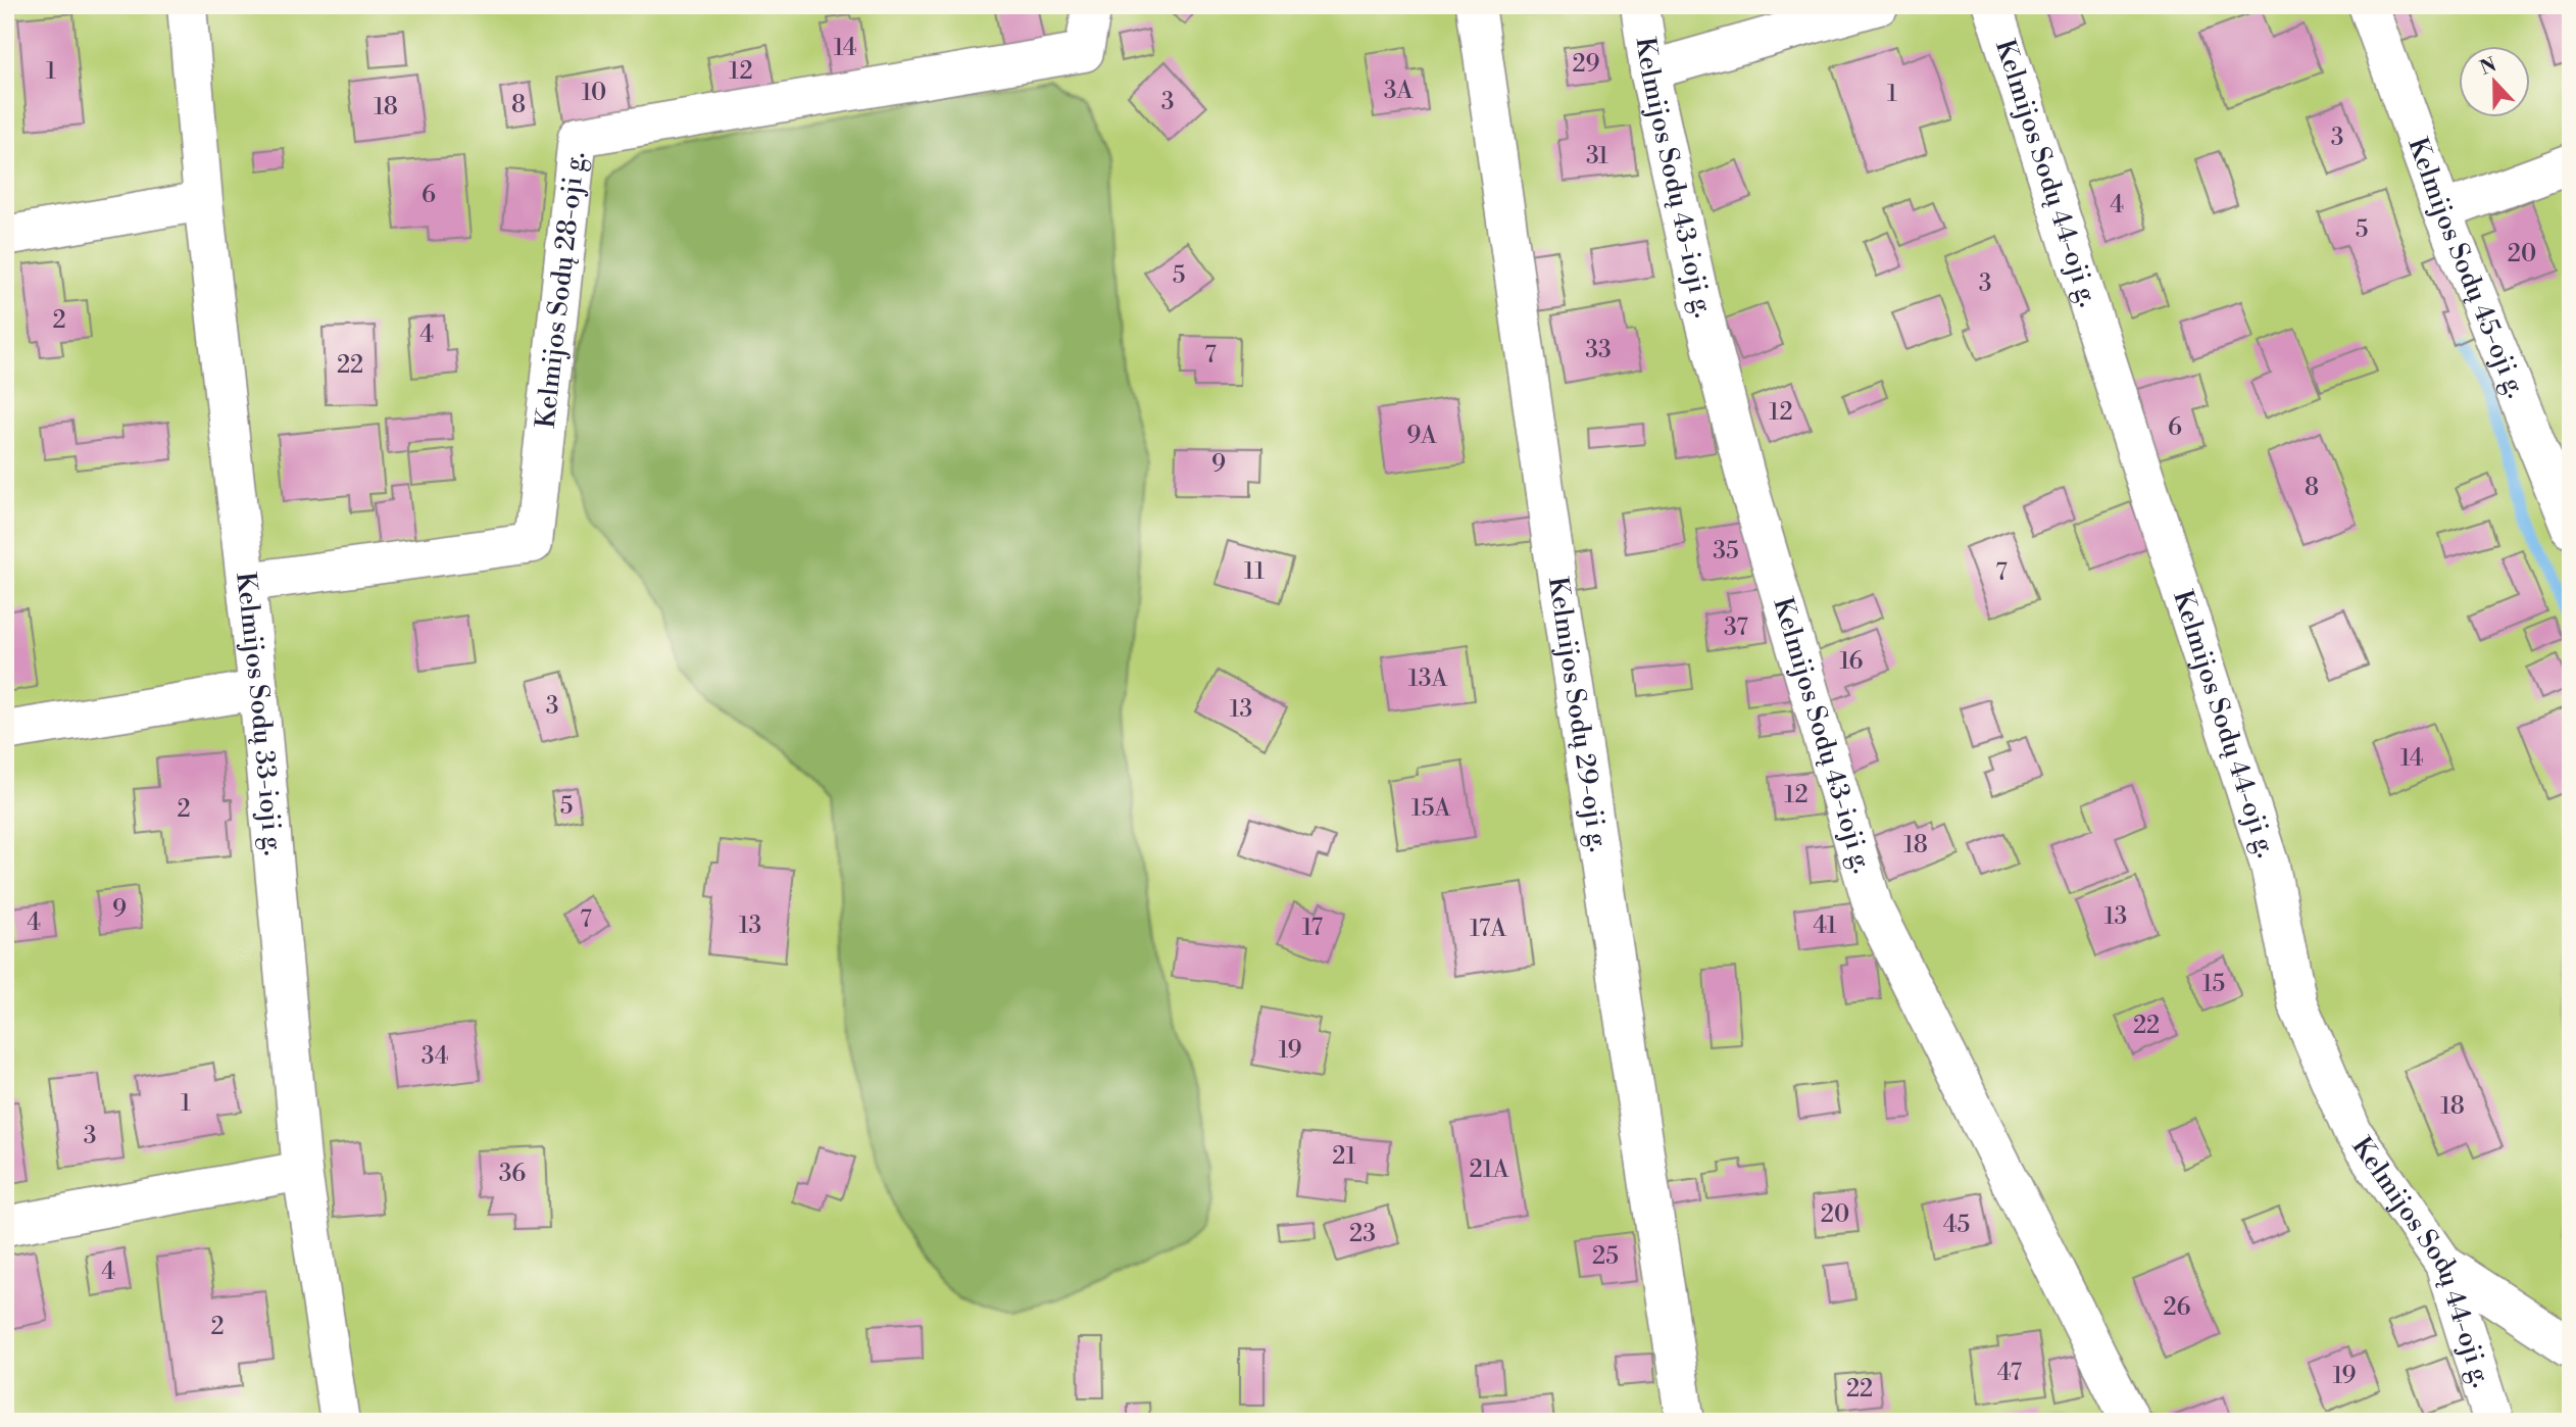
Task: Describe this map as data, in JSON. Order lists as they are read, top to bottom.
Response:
{
  "streets": {
    "street": [
      "Kelmijos Sodų 44-oji g.",
      "Kelmijos Sodų 43-ioji g.",
      "Kelmijos Sodų 45-oji g.",
      "Kelmijos Sodų 28-oji g.",
      "Kelmijos Sodų 29-oji g.",
      "Kelmijos Sodų 33-ioji g."
    ]
  },
  "crossings": [
    ["Kelmijos Sodų 28-oji g.", "Kelmijos Sodų 33-ioji g."]
  ],
  "house_numbers": [
    "14",
    "29",
    "1",
    "12",
    "3A",
    "10",
    "1",
    "3",
    "8",
    "18",
    "3",
    "31",
    "6",
    "4",
    "5",
    "20",
    "5",
    "3",
    "2",
    "4",
    "33",
    "7",
    "22",
    "12",
    "6",
    "9A",
    "9",
    "8",
    "35",
    "11",
    "7",
    "37",
    "16",
    "13A",
    "3",
    "13",
    "14",
    "12",
    "5",
    "15A",
    "2",
    "18",
    "9",
    "13",
    "7",
    "4",
    "13",
    "41",
    "17",
    "17A",
    "15",
    "22",
    "19",
    "34",
    "1",
    "18",
    "3",
    "21",
    "21A",
    "36",
    "20",
    "45",
    "23",
    "25",
    "4",
    "26",
    "2",
    "47",
    "19",
    "22"
  ],
  "north": "top"
}
